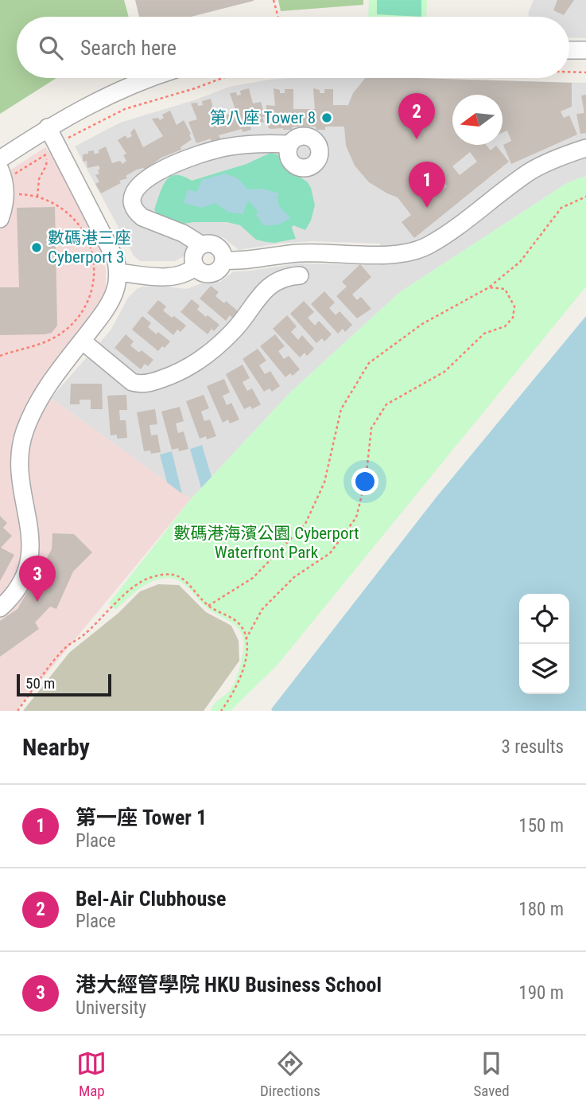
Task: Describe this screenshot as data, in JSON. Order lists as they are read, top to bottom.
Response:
{
  "parks": ["數碼港海濱公園 Cyberport Waterfront Park"],
  "places": ["第八座 Tower 8", "數碼港三座 Cyberport 3"],
  "scale_bar": "50 m",
  "north": "left",
  "page": {
    "search": "Search here",
    "pins": ["2", "1", "3"],
    "scale": "50 m",
    "heading": ["Nearby", "3 results"],
    "list": [
      {
        "mark": "1",
        "name": "第一座 Tower 1",
        "note": "Place",
        "value": "150 m"
      },
      {
        "mark": "2",
        "name": "Bel-Air Clubhouse",
        "note": "Place",
        "value": "180 m"
      },
      {
        "mark": "3",
        "name": "港大經管學院 HKU Business School",
        "note": "University",
        "value": "190 m"
      }
    ],
    "nav": ["Map", "Directions", "Saved"]
  }
}
